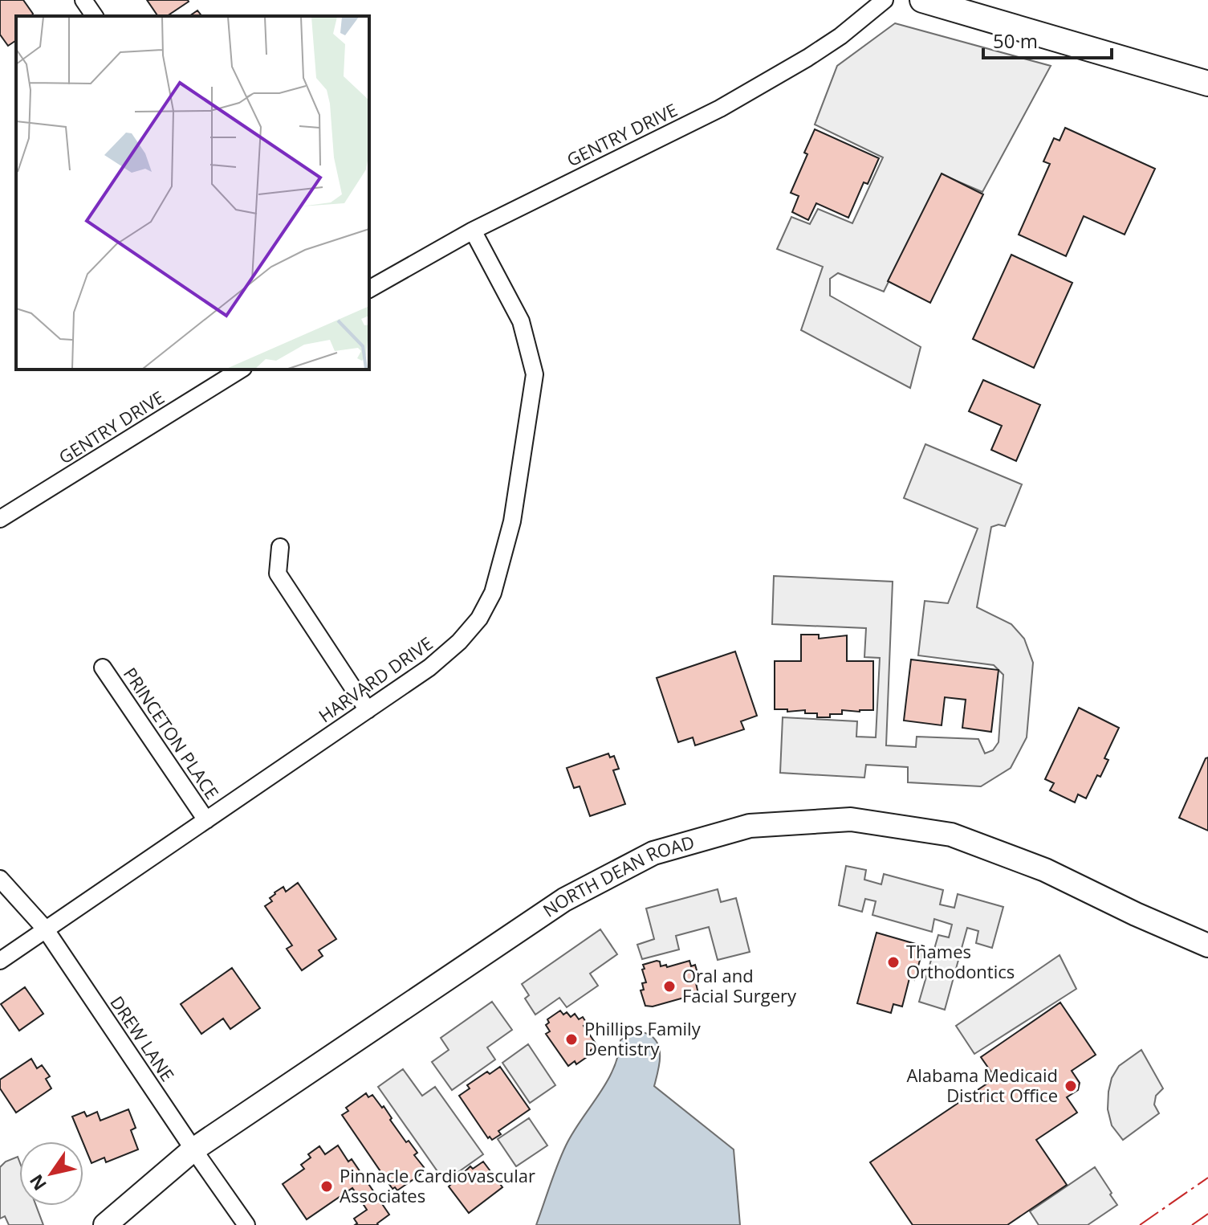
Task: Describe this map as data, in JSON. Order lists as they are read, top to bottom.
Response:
{
  "streets": {
    "street": [
      "GENTRY DRIVE",
      "HARVARD DRIVE",
      "PRINCETON PLACE",
      "NORTH DEAN ROAD",
      "DREW LANE"
    ]
  },
  "crossings": [
    ["GENTRY DRIVE", "HARVARD DRIVE"],
    ["HARVARD DRIVE", "PRINCETON PLACE"],
    ["HARVARD DRIVE", "DREW LANE"],
    ["NORTH DEAN ROAD", "DREW LANE"]
  ],
  "places": [
    "Thames Orthodontics",
    "Oral and Facial Surgery",
    "Phillips Family Dentistry",
    "Alabama Medicaid District Office",
    "Pinnacle Cardiovascular Associates"
  ],
  "scale_bar": "50 m",
  "north": "bottom left"
}
